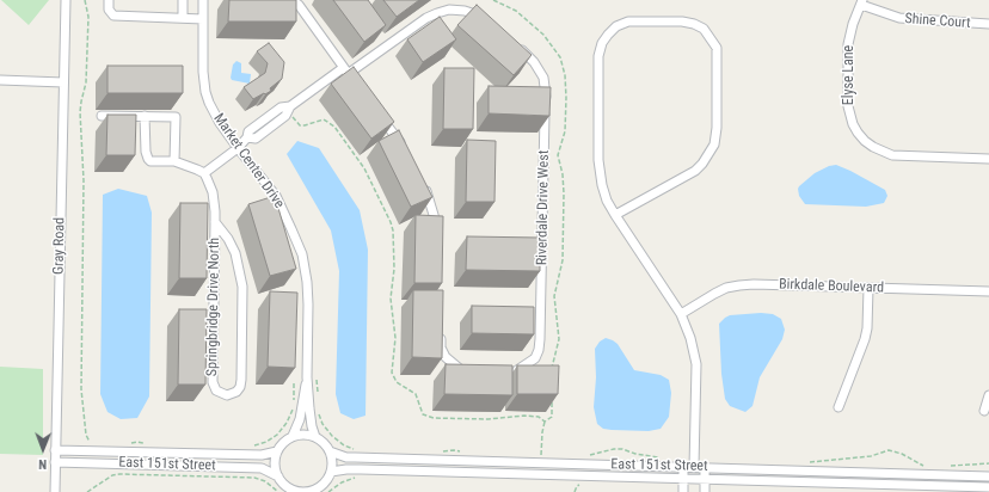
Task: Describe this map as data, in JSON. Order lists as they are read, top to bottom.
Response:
{
  "streets": {
    "street": [
      "Shine Court",
      "Elyse Lane",
      "Market Center Drive",
      "Riverdale Drive West",
      "Gray Road",
      "Birkdale Boulevard",
      "Springbridge Drive North",
      "East 151st Street"
    ]
  },
  "crossings": [
    ["Shine Court", "Elyse Lane"],
    ["Market Center Drive", "East 151st Street"],
    ["Gray Road", "East 151st Street"]
  ],
  "north": "bottom"
}
